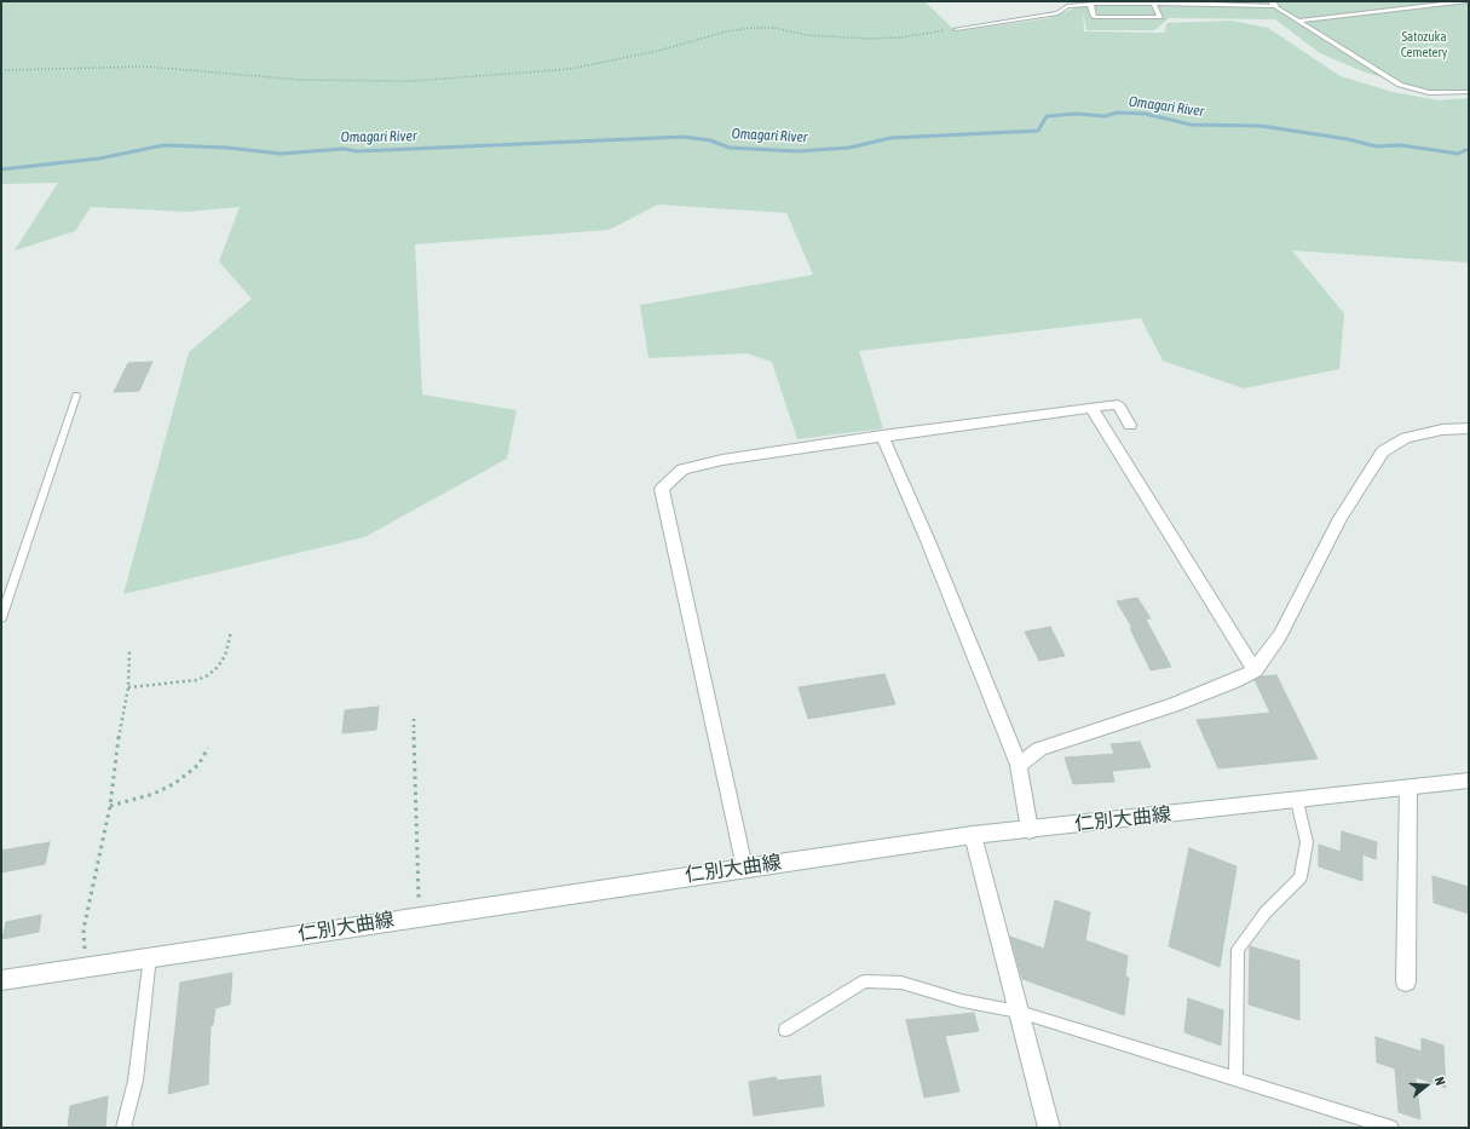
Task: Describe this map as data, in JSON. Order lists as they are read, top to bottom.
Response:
{
  "streets": {
    "street": ["仁別大曲線"]
  },
  "water": ["Omagari River"],
  "parks": ["Satozuka Cemetery"],
  "north": "right"
}
